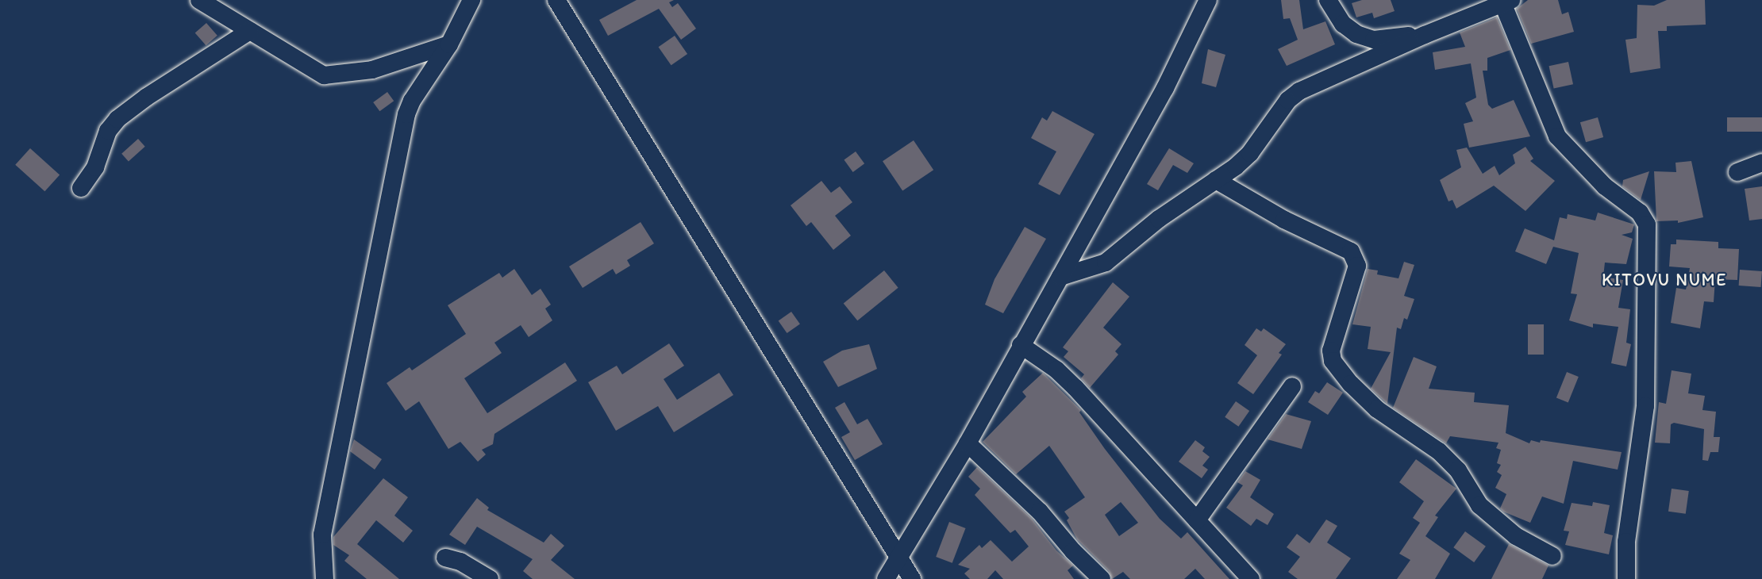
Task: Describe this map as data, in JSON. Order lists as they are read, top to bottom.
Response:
{
  "districts": ["KITOVU NUME"]
}
